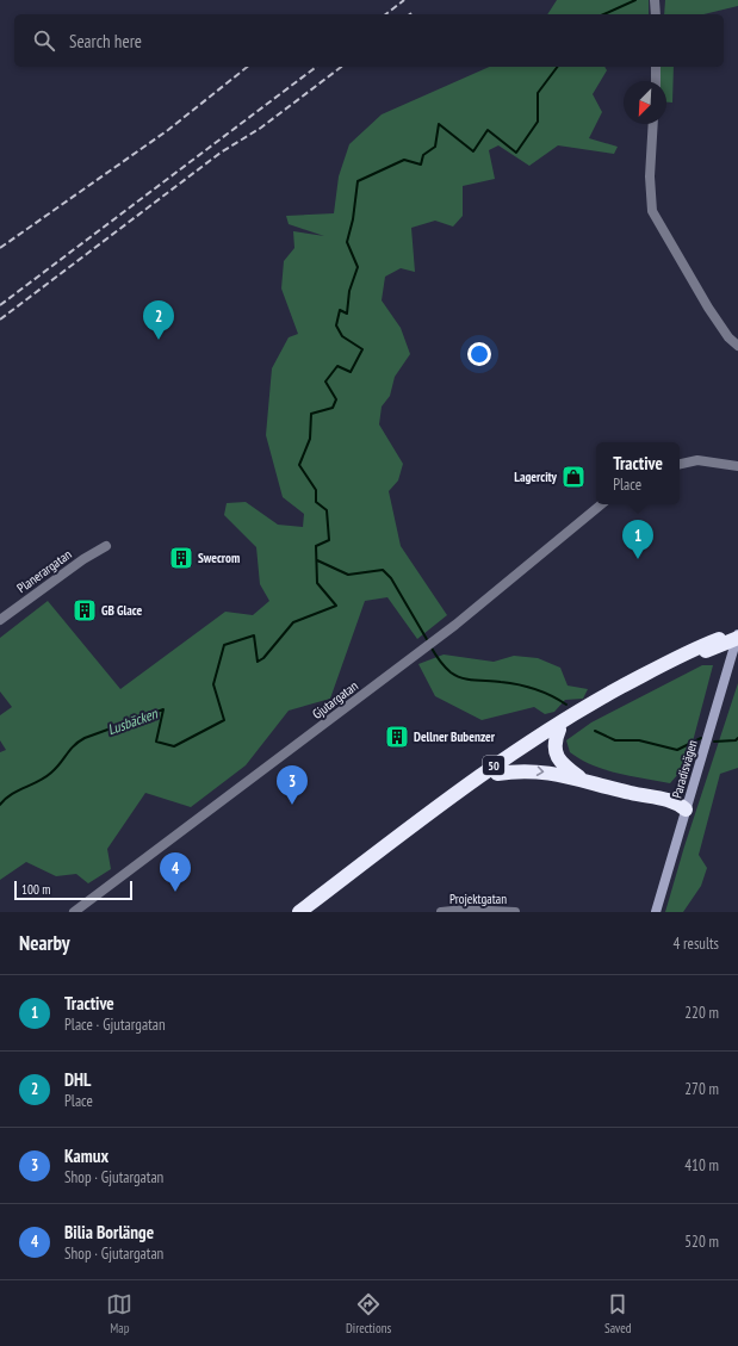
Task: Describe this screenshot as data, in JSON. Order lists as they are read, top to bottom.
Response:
{
  "streets": {
    "highway": ["50"],
    "street": [
      "Planerargatan",
      "Gjutargatan",
      "Paradisvägen",
      "Projektgatan"
    ]
  },
  "crossings": [
    ["50", "Paradisvägen"]
  ],
  "water": ["Lusbäcken"],
  "places": {
    "shop": ["Lagercity"],
    "building": ["Swecrom", "GB Glace", "Dellner Bubenzer"]
  },
  "scale_bar": "100 m",
  "north": "bottom left",
  "page": {
    "search": "Search here",
    "pins": [
      "2",
      "1",
      "3",
      "4"
    ],
    "popup": ["Tractive", "Place"],
    "scale": "100 m",
    "heading": ["Nearby", "4 results"],
    "list": [
      {
        "mark": "1",
        "name": "Tractive",
        "note": "Place · Gjutargatan",
        "value": "220 m"
      },
      {
        "mark": "2",
        "name": "DHL",
        "note": "Place",
        "value": "270 m"
      },
      {
        "mark": "3",
        "name": "Kamux",
        "note": "Shop · Gjutargatan",
        "value": "410 m"
      },
      {
        "mark": "4",
        "name": "Bilia Borlänge",
        "note": "Shop · Gjutargatan",
        "value": "520 m"
      }
    ],
    "nav": ["Map", "Directions", "Saved"]
  }
}
